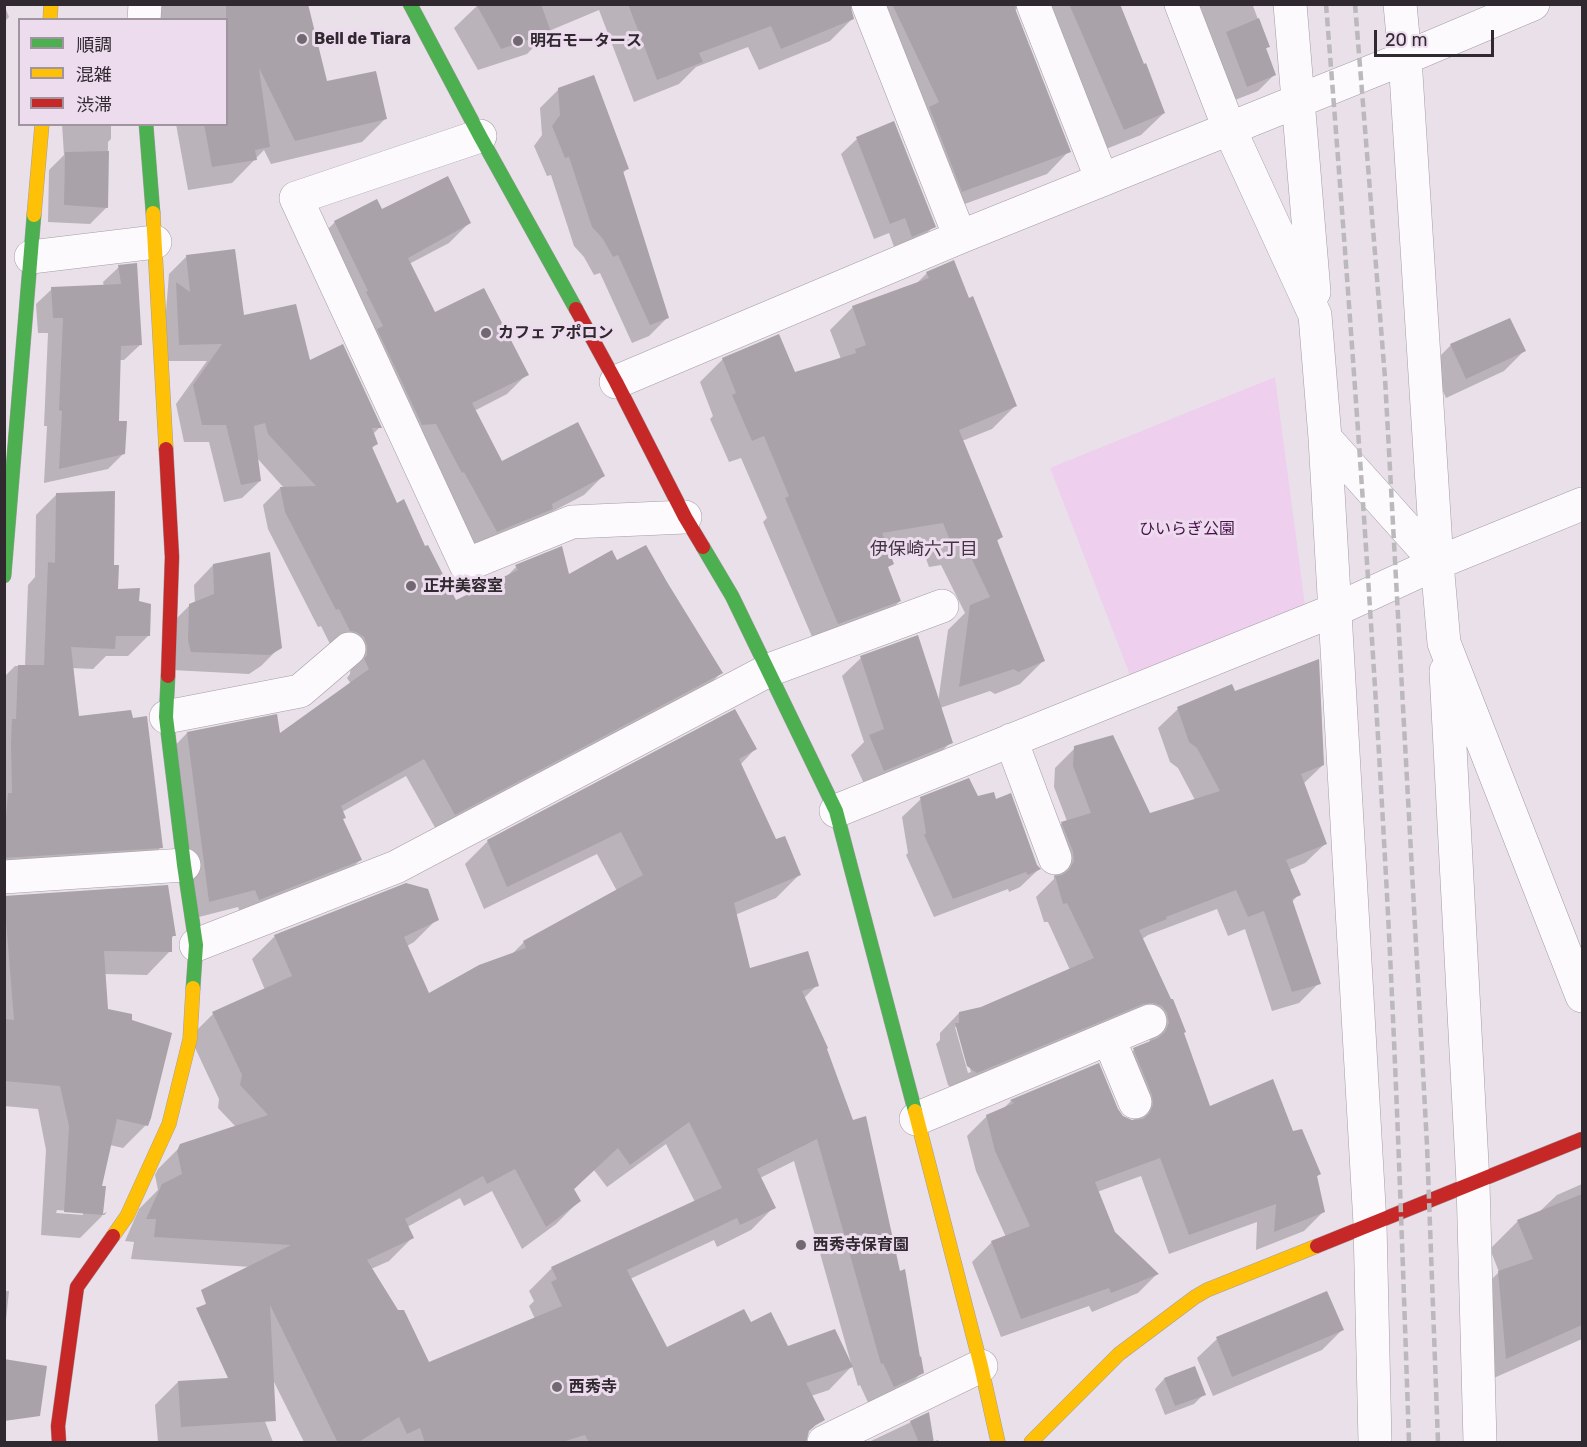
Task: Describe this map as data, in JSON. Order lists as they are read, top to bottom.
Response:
{
  "districts": ["伊保崎六丁目"],
  "parks": ["ひいらぎ公園"],
  "places": [
    "Bell de Tiara",
    "明石モータース",
    "カフェ アポロン",
    "正井美容室",
    "西秀寺保育園",
    "西秀寺"
  ],
  "legend": ["順調", "混雑", "渋滞"],
  "scale_bar": "20 m"
}
